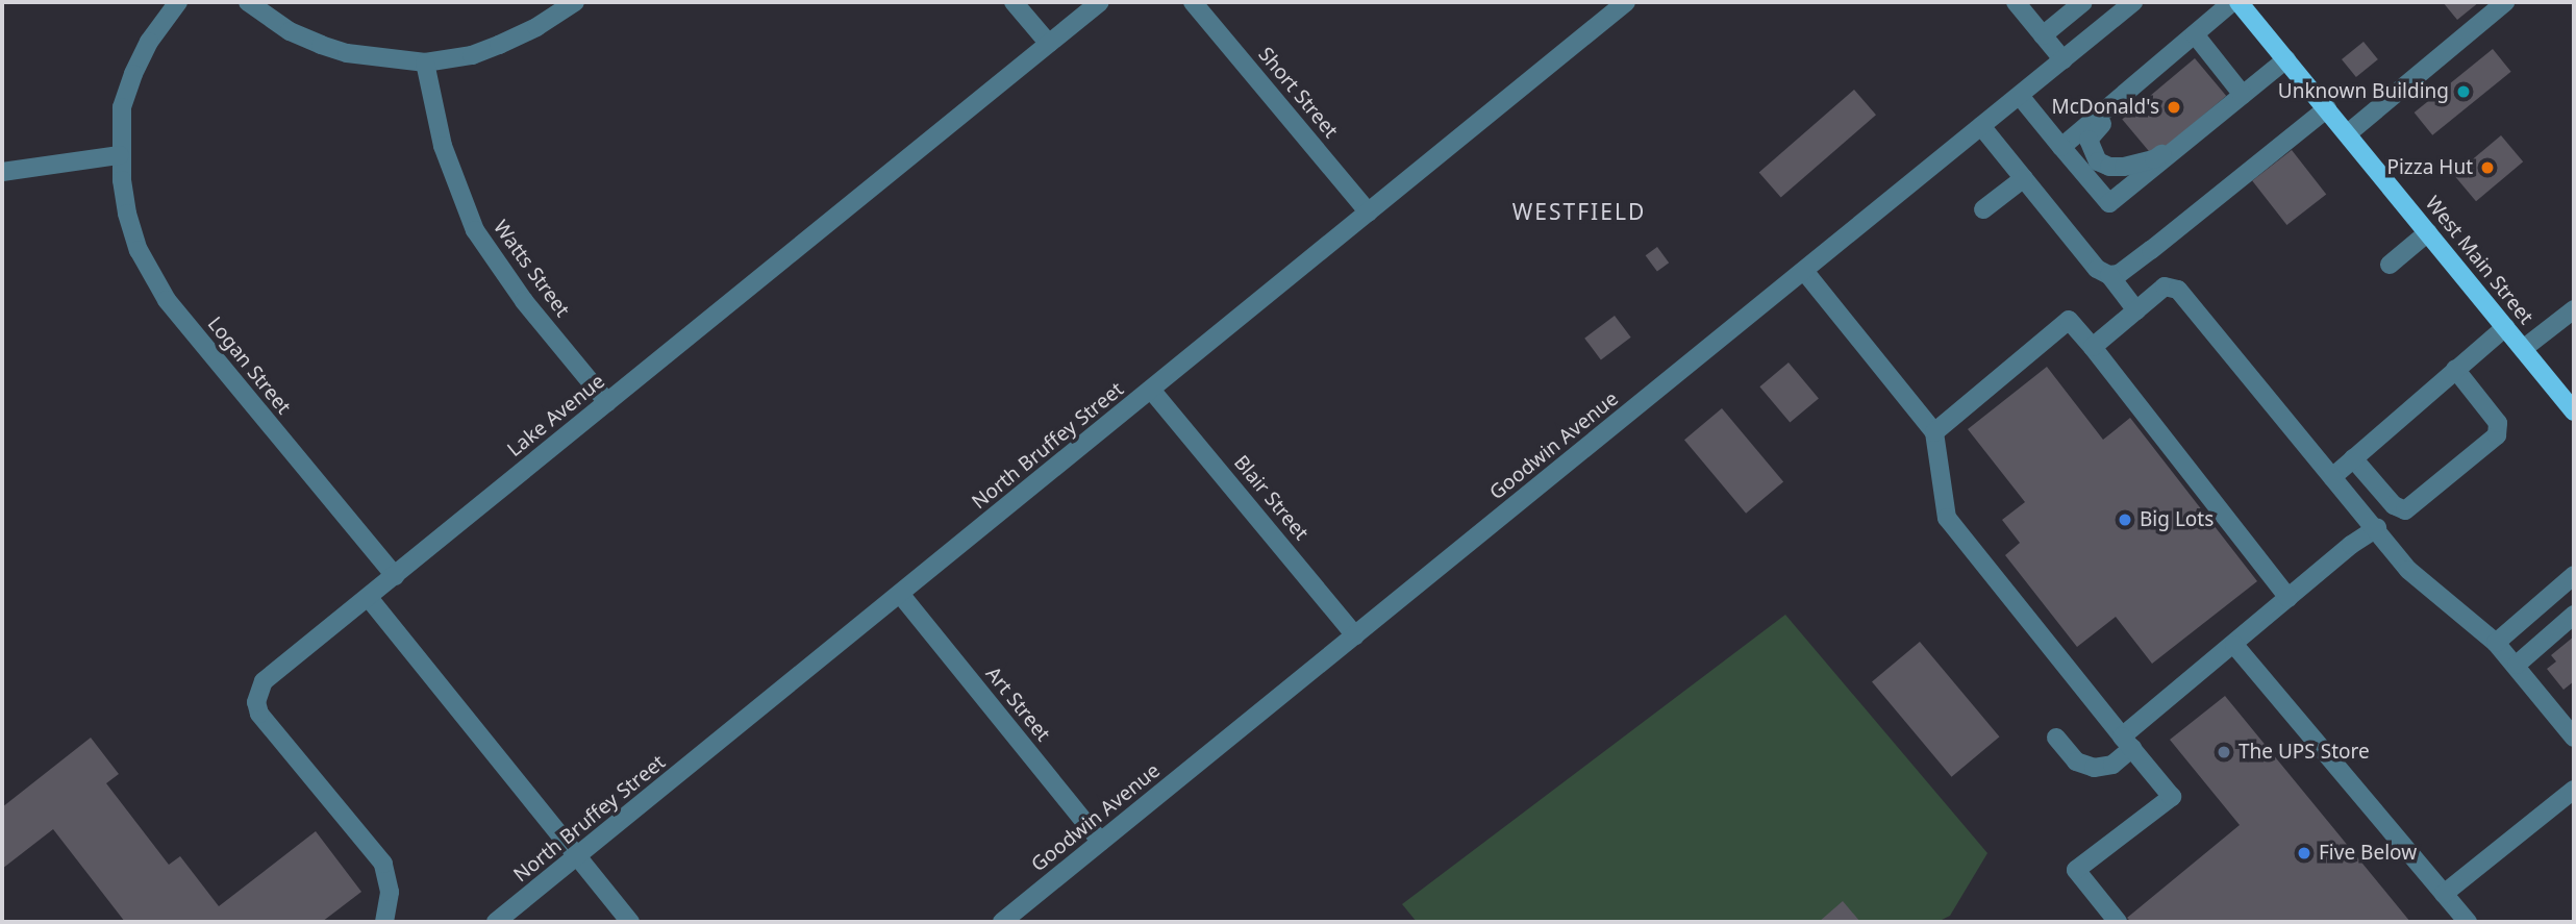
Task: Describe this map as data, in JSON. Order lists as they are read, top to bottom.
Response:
{
  "streets": {
    "main road": ["West Main Street"],
    "street": [
      "Short Street",
      "Watts Street",
      "Logan Street",
      "Lake Avenue",
      "North Bruffey Street",
      "Goodwin Avenue",
      "Blair Street",
      "Art Street"
    ]
  },
  "crossings": [
    ["Short Street", "North Bruffey Street"],
    ["Watts Street", "Lake Avenue"],
    ["Logan Street", "Lake Avenue"],
    ["North Bruffey Street", "Blair Street"],
    ["North Bruffey Street", "Art Street"],
    ["Goodwin Avenue", "Blair Street"],
    ["Goodwin Avenue", "Art Street"]
  ],
  "districts": ["WESTFIELD"],
  "places": [
    "Unknown Building",
    "McDonald's",
    "Pizza Hut",
    "Big Lots",
    "The UPS Store",
    "Five Below"
  ]
}
